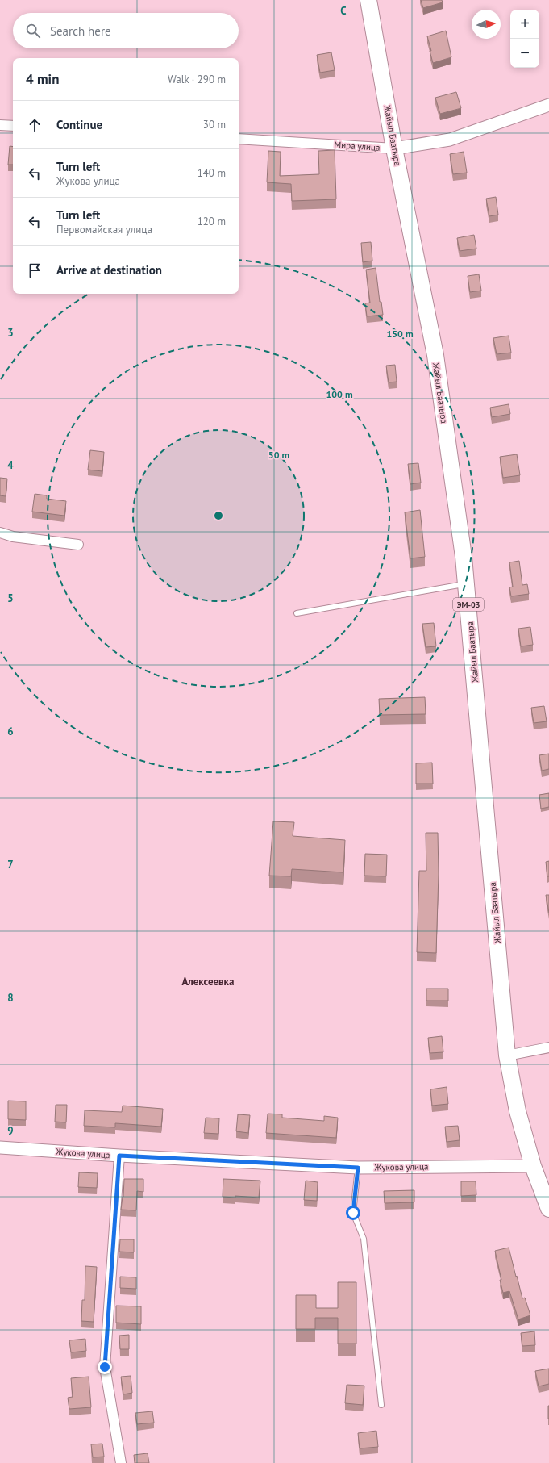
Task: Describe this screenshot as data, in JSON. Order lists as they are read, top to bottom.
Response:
{
  "streets": {
    "highway": ["Жайыл Баатыра", "ЭМ-03"],
    "street": ["Мира улица", "Жукова улица"]
  },
  "crossings": [
    ["Жайыл Баатыра", "Мира улица"],
    ["Жайыл Баатыра", "Жукова улица"]
  ],
  "districts": ["Алексеевка"],
  "north": "right",
  "page": {
    "map_buttons": ["+", "−"],
    "search": "Search here",
    "heading": ["4 min", "Walk · 290 m"],
    "list": [
      ["Continue", "30 m"],
      ["Turn left", "Жукова улица", "140 m"],
      ["Turn left", "Первомайская улица", "120 m"],
      "Arrive at destination"
    ]
  },
  "grid": {
    "columns": ["C"],
    "rows": [
      "3",
      "4",
      "5",
      "6",
      "7",
      "8",
      "9"
    ]
  },
  "rings": ["150 m", "100 m", "50 m"]
}
